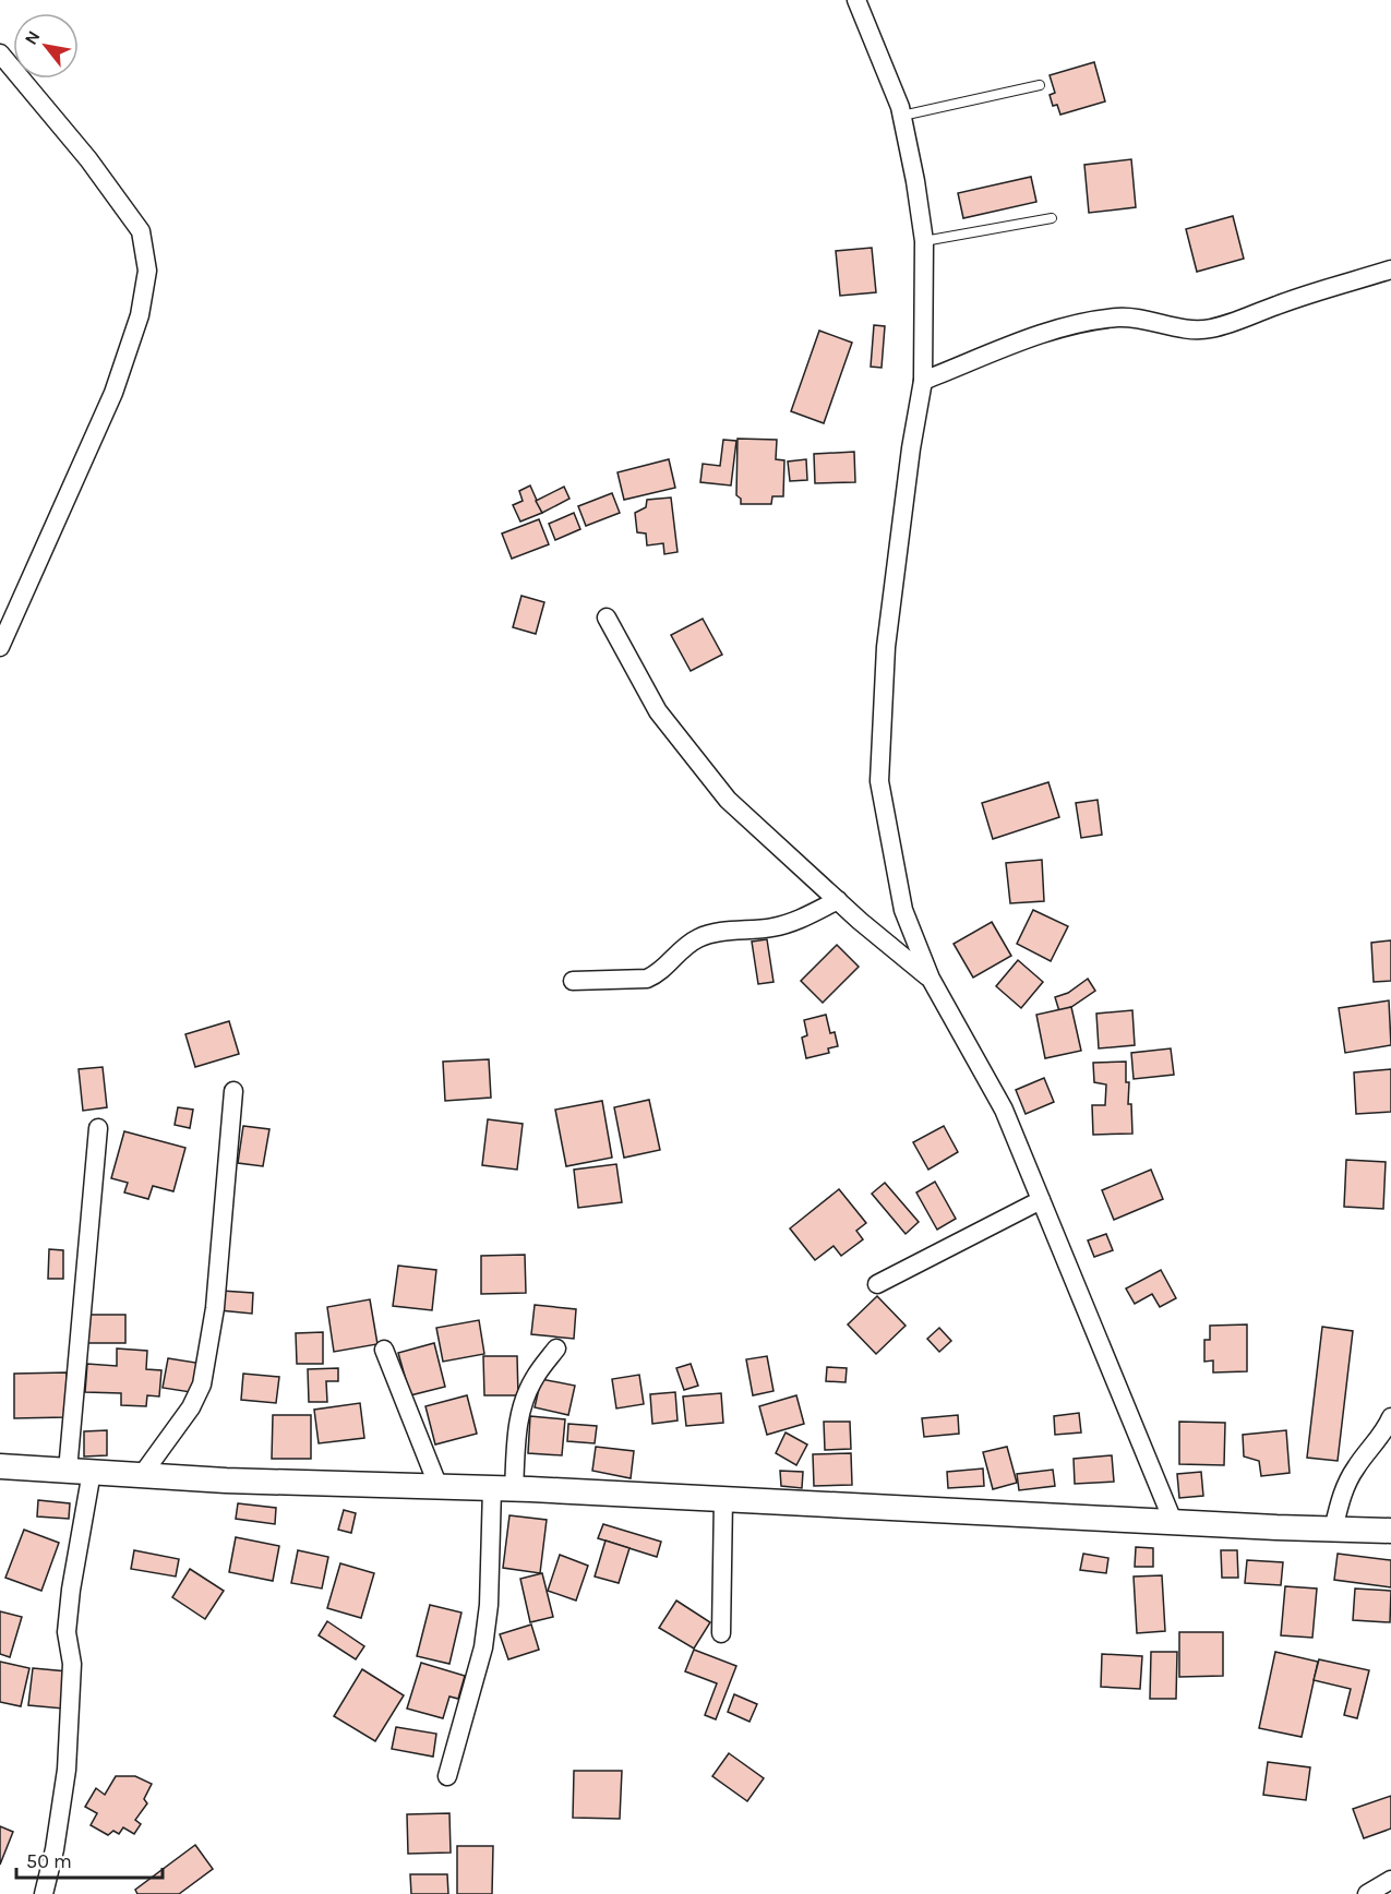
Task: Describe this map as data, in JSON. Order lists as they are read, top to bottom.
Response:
{
  "scale_bar": "50 m",
  "north": "top left"
}
